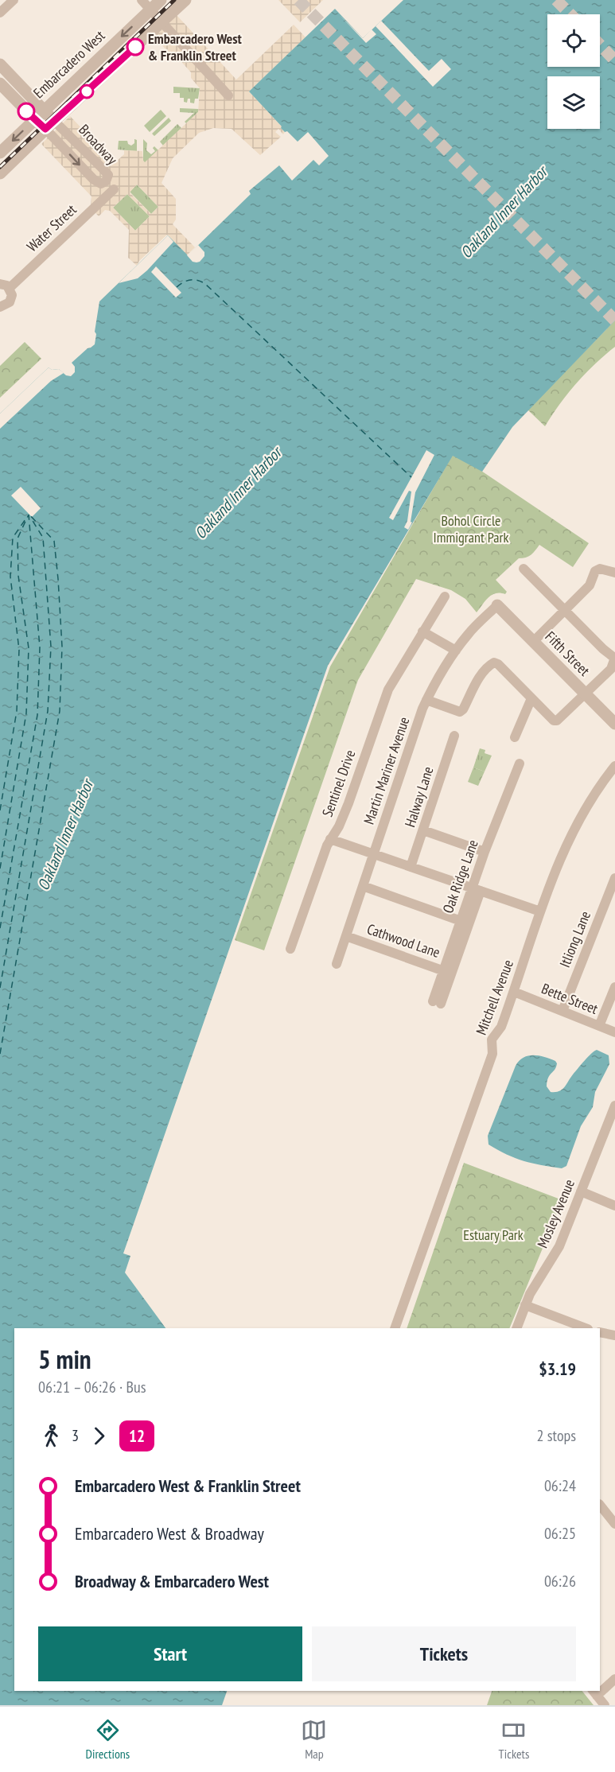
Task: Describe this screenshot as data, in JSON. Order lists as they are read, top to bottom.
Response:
{
  "streets": {
    "street": [
      "Embarcadero West",
      "Broadway",
      "Water Street",
      "Fifth Street",
      "Martin Mariner Avenue",
      "Sentinel Drive",
      "Halway Lane",
      "Oak Ridge Lane",
      "Itliong Lane",
      "Cathwood Lane",
      "Mitchell Avenue",
      "Bette Street",
      "Mosley Avenue"
    ]
  },
  "crossings": [
    ["Embarcadero West", "Broadway"],
    ["Fifth Street", "Martin Mariner Avenue"],
    ["Martin Mariner Avenue", "Cathwood Lane"],
    ["Oak Ridge Lane", "Cathwood Lane"],
    ["Itliong Lane", "Bette Street"],
    ["Mitchell Avenue", "Bette Street"]
  ],
  "water": ["Oakland Inner Harbor"],
  "parks": ["Bohol Circle Immigrant Park", "Estuary Park"],
  "places": ["Embarcadero West & Franklin Street"],
  "lines": ["bus line 12"],
  "page": {
    "heading": ["5 min", "06:21 – 06:26 · Bus", "$3.19"],
    "legs": ["3", "12", "2 stops"],
    "list": [
      {
        "name": "Embarcadero West & Franklin Street",
        "value": "06:24"
      },
      {
        "name": "Embarcadero West & Broadway",
        "value": "06:25"
      },
      {
        "name": "Broadway & Embarcadero West",
        "value": "06:26"
      }
    ],
    "buttons": ["Start", "Tickets"],
    "tabs": ["Directions", "Map", "Tickets"]
  }
}
